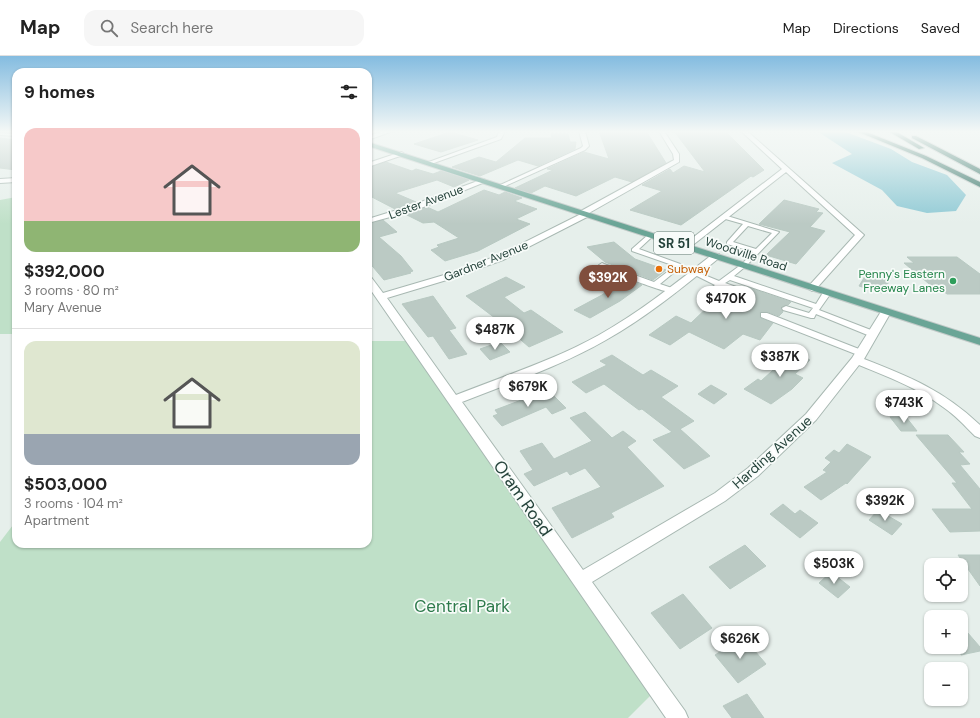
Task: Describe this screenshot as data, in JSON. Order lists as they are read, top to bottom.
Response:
{
  "streets": {
    "main road": ["SR 51", "Woodville Road"],
    "street": [
      "Lester Avenue",
      "Gardner Avenue",
      "Harding Avenue",
      "Oram Road"
    ]
  },
  "crossings": [
    ["Lester Avenue", "Woodville Road"],
    ["Woodville Road", "Gardner Avenue"],
    ["Woodville Road", "Harding Avenue"],
    ["Gardner Avenue", "Oram Road"],
    ["Harding Avenue", "Oram Road"]
  ],
  "parks": ["Central Park"],
  "places": ["Subway", "Penny's Eastern Freeway Lanes"],
  "page": {
    "header": "Map",
    "search": "Search here",
    "nav": ["Map", "Directions", "Saved"],
    "heading": "9 homes",
    "list": [
      {
        "name": "$392,000",
        "note": "3 rooms · 80 m² · Mary Avenue"
      },
      {
        "name": "$503,000",
        "note": "3 rooms · 104 m² · Apartment"
      }
    ],
    "price": [
      "$392K",
      "$470K",
      "$487K",
      "$387K",
      "$679K",
      "$743K",
      "$392K",
      "$503K",
      "$626K"
    ],
    "map_buttons": ["+", "−"]
  }
}
